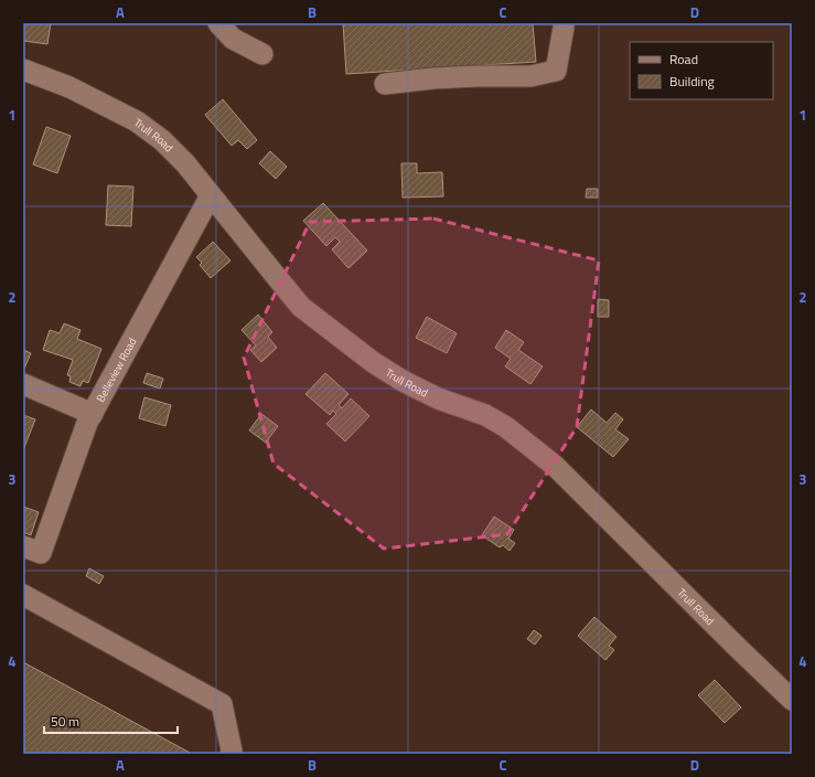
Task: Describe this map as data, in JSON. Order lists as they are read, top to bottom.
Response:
{
  "streets": {
    "street": ["Trull Road", "Belleview Road"]
  },
  "crossings": [
    ["Trull Road", "Belleview Road"]
  ],
  "legend": ["Road", "Building"],
  "scale_bar": "50 m",
  "grid": {
    "columns": [
      "A",
      "B",
      "C",
      "D"
    ],
    "rows": [
      "1",
      "2",
      "3",
      "4"
    ]
  }
}
